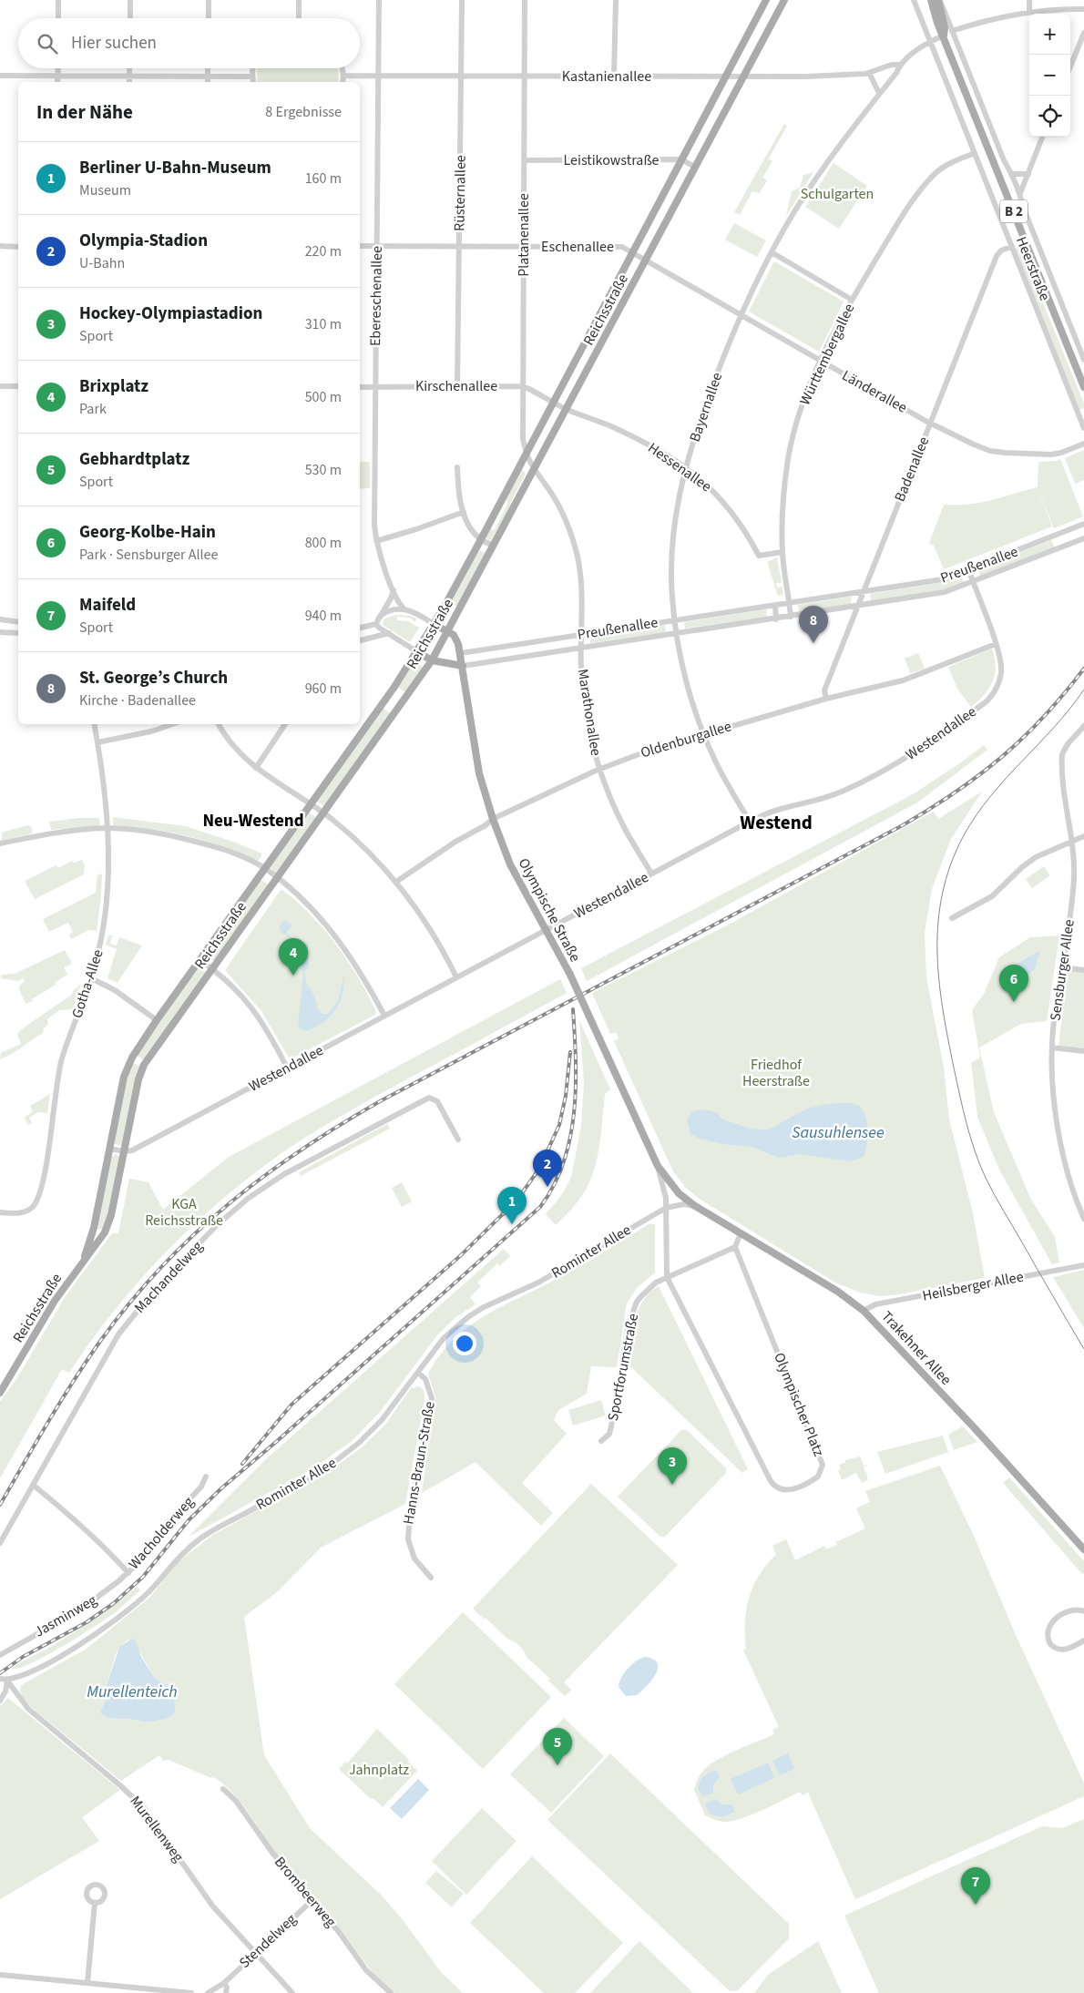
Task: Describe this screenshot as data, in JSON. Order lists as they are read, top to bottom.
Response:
{
  "streets": {
    "main road": [
      "B 2",
      "Heerstraße",
      "Reichsstraße",
      "Olympische Straße",
      "Trakehner Allee"
    ],
    "street": [
      "Kastanienallee",
      "Leistikowstraße",
      "Rüsternallee",
      "Platanenallee",
      "Eschenallee",
      "Ebereschenallee",
      "Württembergallee",
      "Kirschenallee",
      "Länderallee",
      "Bayernallee",
      "Hessenallee",
      "Badenallee",
      "Preußenallee",
      "Marathonallee",
      "Westendallee",
      "Oldenburgallee",
      "Sensburger Allee",
      "Gotha-Allee",
      "Rominter Allee",
      "Machandelweg",
      "Heilsberger Allee",
      "Sportforumstraße",
      "Olympischer Platz",
      "Hanns-Braun-Straße",
      "Wacholderweg",
      "Jasminweg",
      "Murellenweg",
      "Brombeerweg",
      "Stendelweg"
    ]
  },
  "crossings": [
    ["Kastanienallee", "Rüsternallee"],
    ["Kastanienallee", "Platanenallee"],
    ["Kastanienallee", "Ebereschenallee"],
    ["Kastanienallee", "Reichsstraße"],
    ["Kastanienallee", "Bayernallee"],
    ["Leistikowstraße", "Platanenallee"],
    ["Leistikowstraße", "Reichsstraße"],
    ["Rüsternallee", "Eschenallee"],
    ["Rüsternallee", "Kirschenallee"],
    ["Platanenallee", "Eschenallee"],
    ["Platanenallee", "Reichsstraße"],
    ["Platanenallee", "Kirschenallee"],
    ["Platanenallee", "Marathonallee"],
    ["Eschenallee", "Ebereschenallee"],
    ["Eschenallee", "Reichsstraße"],
    ["Eschenallee", "Länderallee"],
    ["Heerstraße", "Württembergallee"],
    ["Heerstraße", "Bayernallee"],
    ["Heerstraße", "Badenallee"],
    ["Ebereschenallee", "Kirschenallee"],
    ["Reichsstraße", "Kirschenallee"],
    ["Reichsstraße", "Länderallee"],
    ["Reichsstraße", "Hessenallee"],
    ["Reichsstraße", "Marathonallee"],
    ["Reichsstraße", "Westendallee"],
    ["Reichsstraße", "Olympische Straße"],
    ["Württembergallee", "Länderallee"],
    ["Württembergallee", "Hessenallee"],
    ["Württembergallee", "Preußenallee"],
    ["Kirschenallee", "Hessenallee"],
    ["Länderallee", "Bayernallee"],
    ["Länderallee", "Badenallee"],
    ["Bayernallee", "Hessenallee"],
    ["Bayernallee", "Preußenallee"],
    ["Bayernallee", "Westendallee"],
    ["Bayernallee", "Oldenburgallee"],
    ["Badenallee", "Preußenallee"],
    ["Badenallee", "Oldenburgallee"],
    ["Preußenallee", "Marathonallee"],
    ["Preußenallee", "Westendallee"],
    ["Preußenallee", "Olympische Straße"],
    ["Marathonallee", "Westendallee"],
    ["Marathonallee", "Oldenburgallee"],
    ["Westendallee", "Oldenburgallee"],
    ["Westendallee", "Olympische Straße"],
    ["Oldenburgallee", "Olympische Straße"],
    ["Olympische Straße", "Rominter Allee"],
    ["Olympische Straße", "Trakehner Allee"],
    ["Olympische Straße", "Olympischer Platz"],
    ["Rominter Allee", "Olympischer Platz"],
    ["Rominter Allee", "Hanns-Braun-Straße"],
    ["Rominter Allee", "Murellenweg"],
    ["Machandelweg", "Wacholderweg"],
    ["Heilsberger Allee", "Trakehner Allee"],
    ["Sportforumstraße", "Olympischer Platz"],
    ["Wacholderweg", "Jasminweg"],
    ["Murellenweg", "Stendelweg"],
    ["Brombeerweg", "Stendelweg"]
  ],
  "districts": ["Neu-Westend", "Westend"],
  "water": ["Sausuhlensee", "Murellenteich"],
  "parks": [
    "Schulgarten",
    "Friedhof Heerstraße",
    "KGA Reichsstraße",
    "Jahnplatz"
  ],
  "page": {
    "map_buttons": ["+", "−"],
    "search": "Hier suchen",
    "heading": ["In der Nähe", "8 Ergebnisse"],
    "list": [
      {
        "mark": "1",
        "name": "Berliner U-Bahn-Museum",
        "note": "Museum",
        "value": "160 m"
      },
      {
        "mark": "2",
        "name": "Olympia-Stadion",
        "note": "U-Bahn",
        "value": "220 m"
      },
      {
        "mark": "3",
        "name": "Hockey-Olympiastadion",
        "note": "Sport",
        "value": "310 m"
      },
      {
        "mark": "4",
        "name": "Brixplatz",
        "note": "Park",
        "value": "500 m"
      },
      {
        "mark": "5",
        "name": "Gebhardtplatz",
        "note": "Sport",
        "value": "530 m"
      },
      {
        "mark": "6",
        "name": "Georg-Kolbe-Hain",
        "note": "Park · Sensburger Allee",
        "value": "800 m"
      },
      {
        "mark": "7",
        "name": "Maifeld",
        "note": "Sport",
        "value": "940 m"
      },
      {
        "mark": "8",
        "name": "St. George’s Church",
        "note": "Kirche · Badenallee",
        "value": "960 m"
      }
    ],
    "pins": [
      "8",
      "4",
      "6",
      "2",
      "1",
      "3",
      "5",
      "7"
    ]
  }
}
